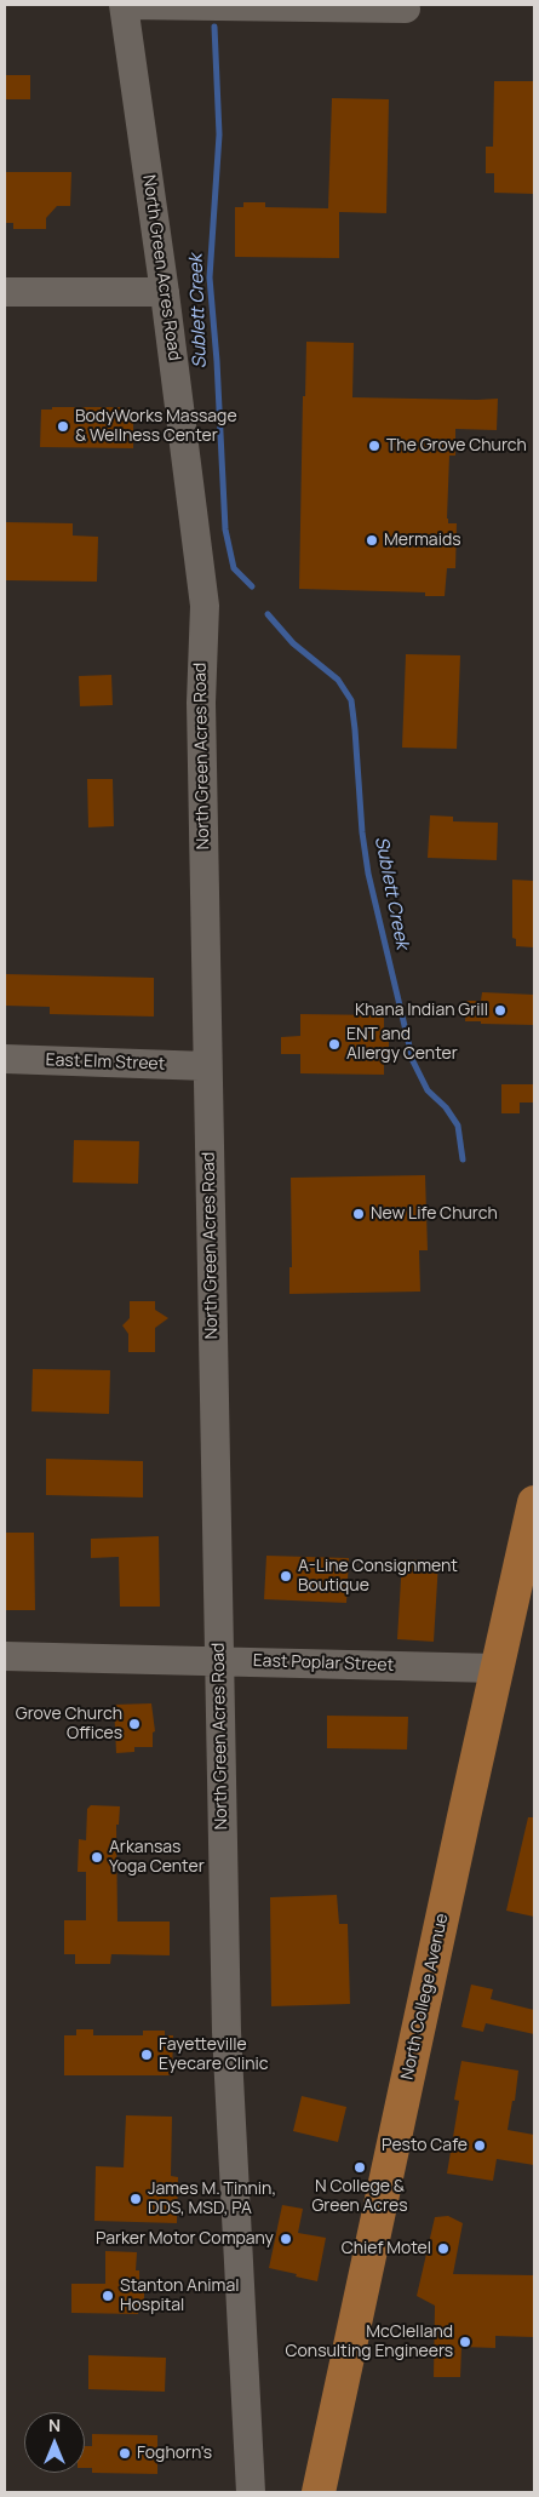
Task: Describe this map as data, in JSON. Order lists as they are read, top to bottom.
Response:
{
  "streets": {
    "main road": ["North College Avenue"],
    "street": ["North Green Acres Road", "East Elm Street", "East Poplar Street"]
  },
  "crossings": [
    ["North Green Acres Road", "East Elm Street"],
    ["North Green Acres Road", "East Poplar Street"],
    ["East Poplar Street", "North College Avenue"]
  ],
  "water": ["Sublett Creek"],
  "places": [
    "BodyWorks Massage & Wellness Center",
    "The Grove Church",
    "Mermaids",
    "Khana Indian Grill",
    "ENT and Allergy Center",
    "New Life Church",
    "A-Line Consignment Boutique",
    "Grove Church Offices",
    "Arkansas Yoga Center",
    "Fayetteville Eyecare Clinic",
    "Pesto Cafe",
    "N College & Green Acres",
    "James M. Tinnin, DDS, MSD, PA",
    "Parker Motor Company",
    "Chief Motel",
    "Stanton Animal Hospital",
    "McClelland Consulting Engineers",
    "Foghorn's"
  ],
  "north": "top"
}
